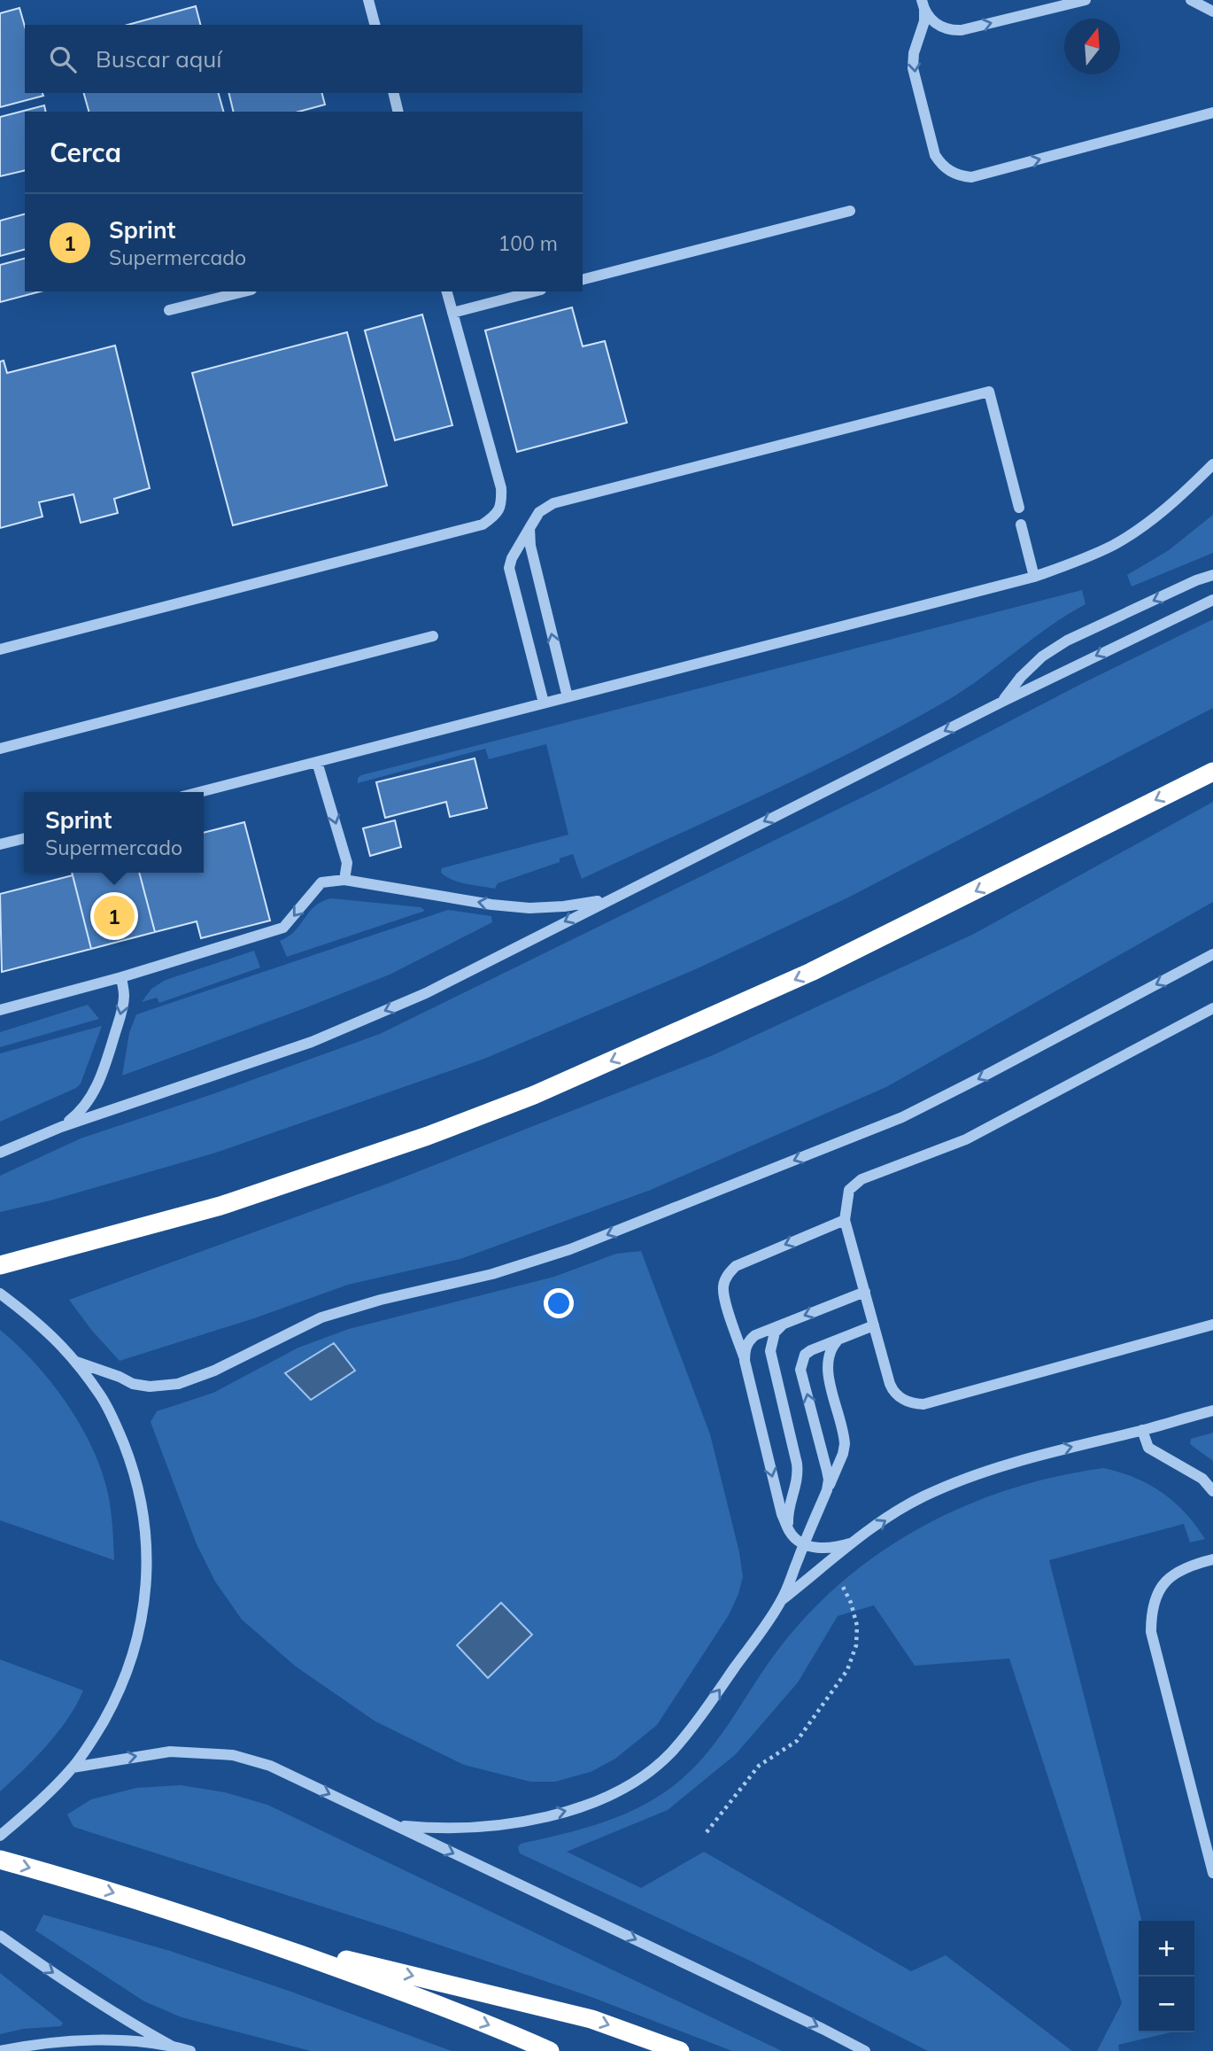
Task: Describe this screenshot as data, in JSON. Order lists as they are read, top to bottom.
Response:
{
  "north": "top",
  "page": {
    "search": "Buscar aquí",
    "heading": "Cerca",
    "list": [
      {
        "mark": "1",
        "name": "Sprint",
        "note": "Supermercado",
        "value": "100 m"
      }
    ],
    "popup": ["Sprint", "Supermercado"],
    "pins": "1",
    "map_buttons": ["+", "−"]
  }
}
